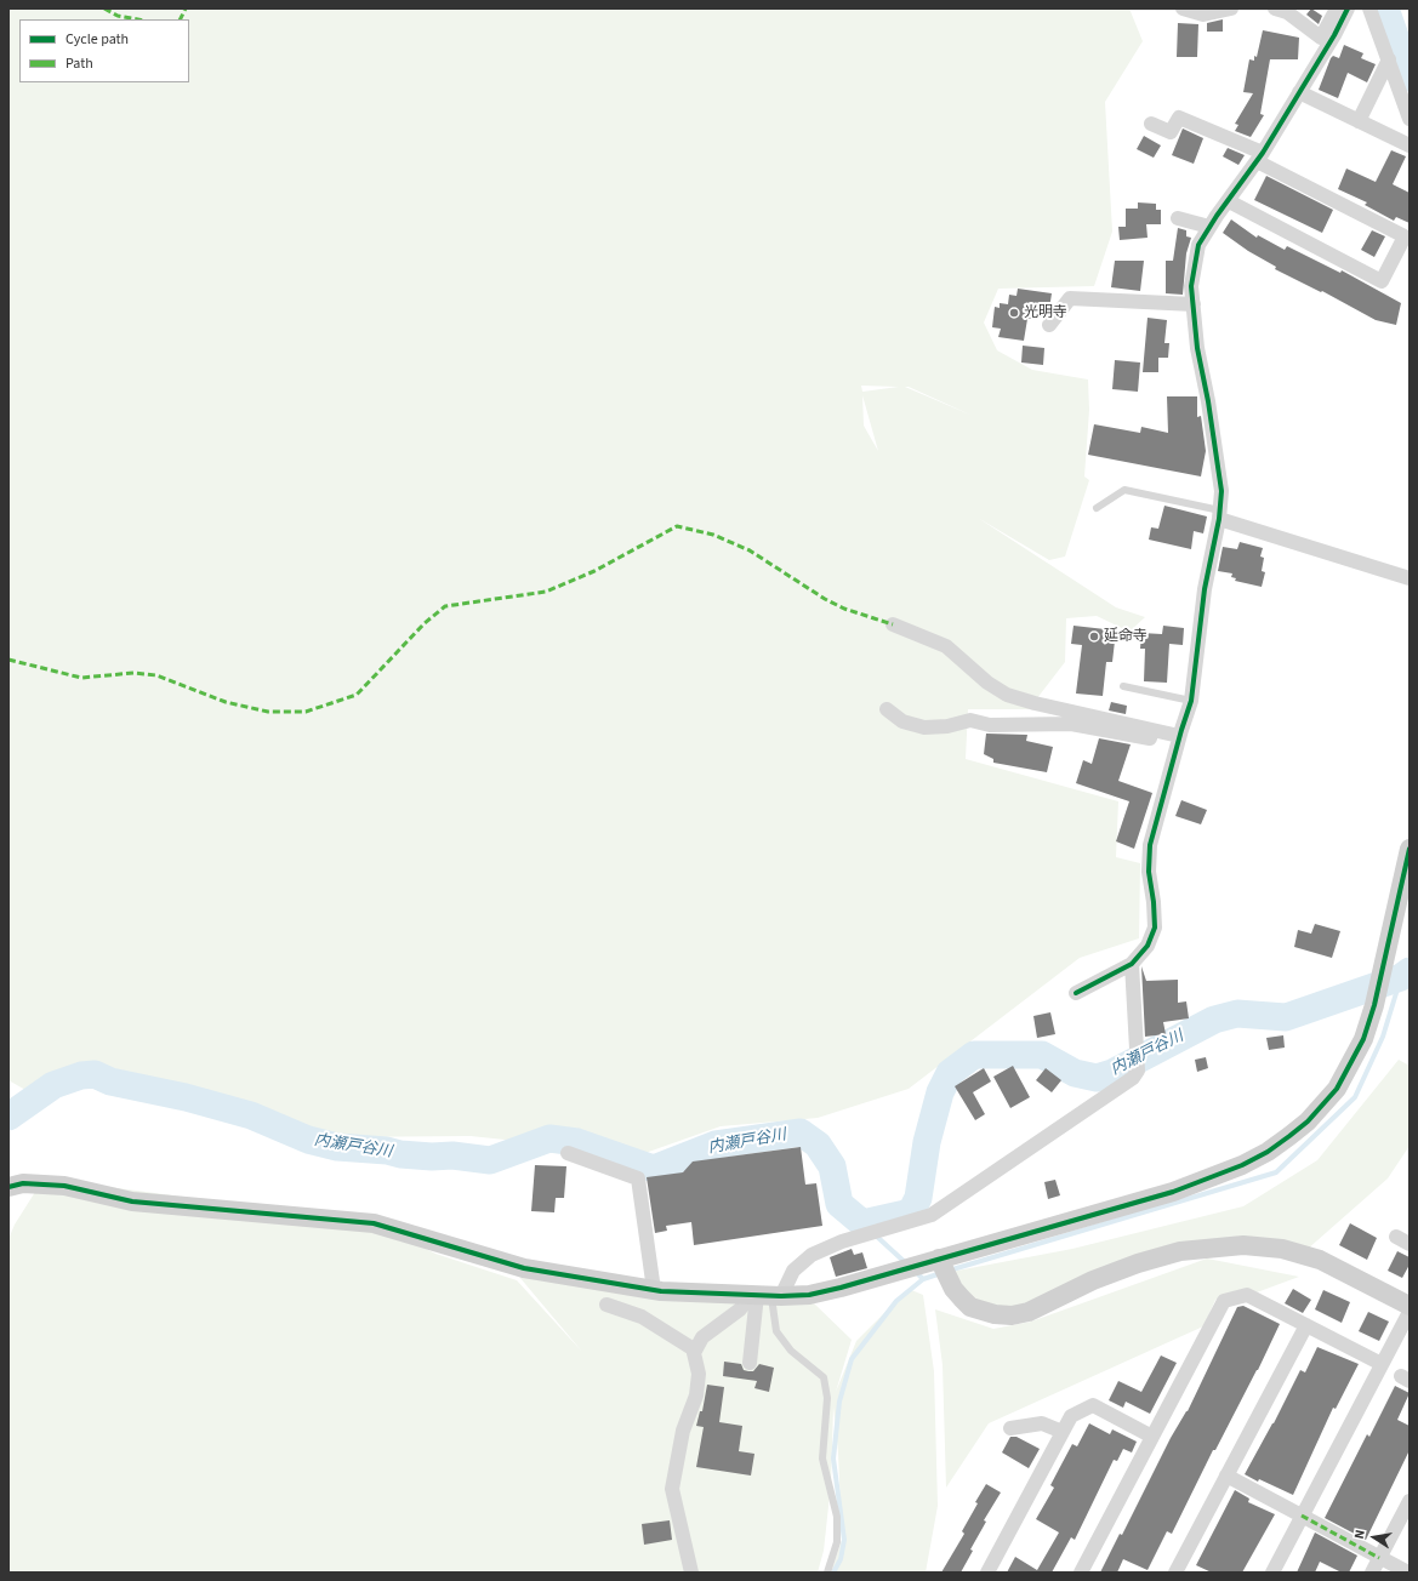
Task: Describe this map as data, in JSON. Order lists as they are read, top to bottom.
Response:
{
  "water": ["内瀬戸谷川"],
  "places": ["光明寺", "延命寺"],
  "legend": ["Cycle path", "Path"],
  "north": "left"
}
